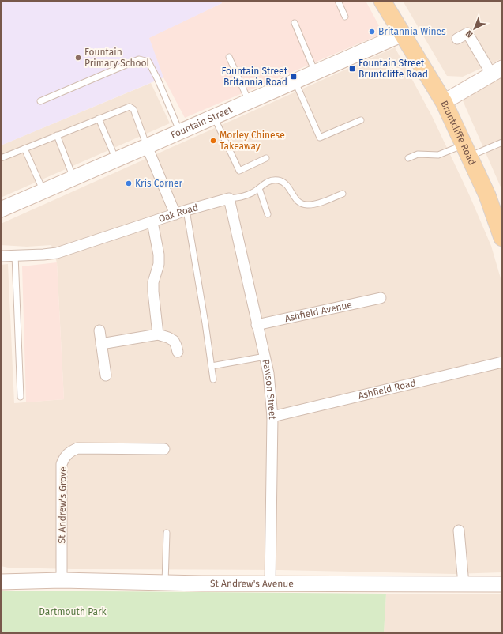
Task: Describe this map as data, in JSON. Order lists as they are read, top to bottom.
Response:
{
  "streets": {
    "main road": ["Bruntcliffe Road"],
    "street": [
      "Fountain Street",
      "Oak Road",
      "Ashfield Avenue",
      "Pawson Street",
      "Ashfield Road",
      "St Andrew's Grove",
      "St Andrew's Avenue"
    ]
  },
  "crossings": [
    ["Fountain Street", "Bruntcliffe Road"],
    ["Oak Road", "Pawson Street"],
    ["Ashfield Avenue", "Pawson Street"],
    ["Pawson Street", "Ashfield Road"],
    ["Pawson Street", "St Andrew's Avenue"],
    ["St Andrew's Grove", "St Andrew's Avenue"]
  ],
  "parks": ["Dartmouth Park"],
  "places": {
    "other": [
      "Britannia Wines",
      "Fountain Primary School",
      "Morley Chinese Takeaway",
      "Kris Corner"
    ],
    "transit": ["Fountain Street Bruntcliffe Road", "Fountain Street Britannia Road"]
  },
  "north": "bottom left"
}
